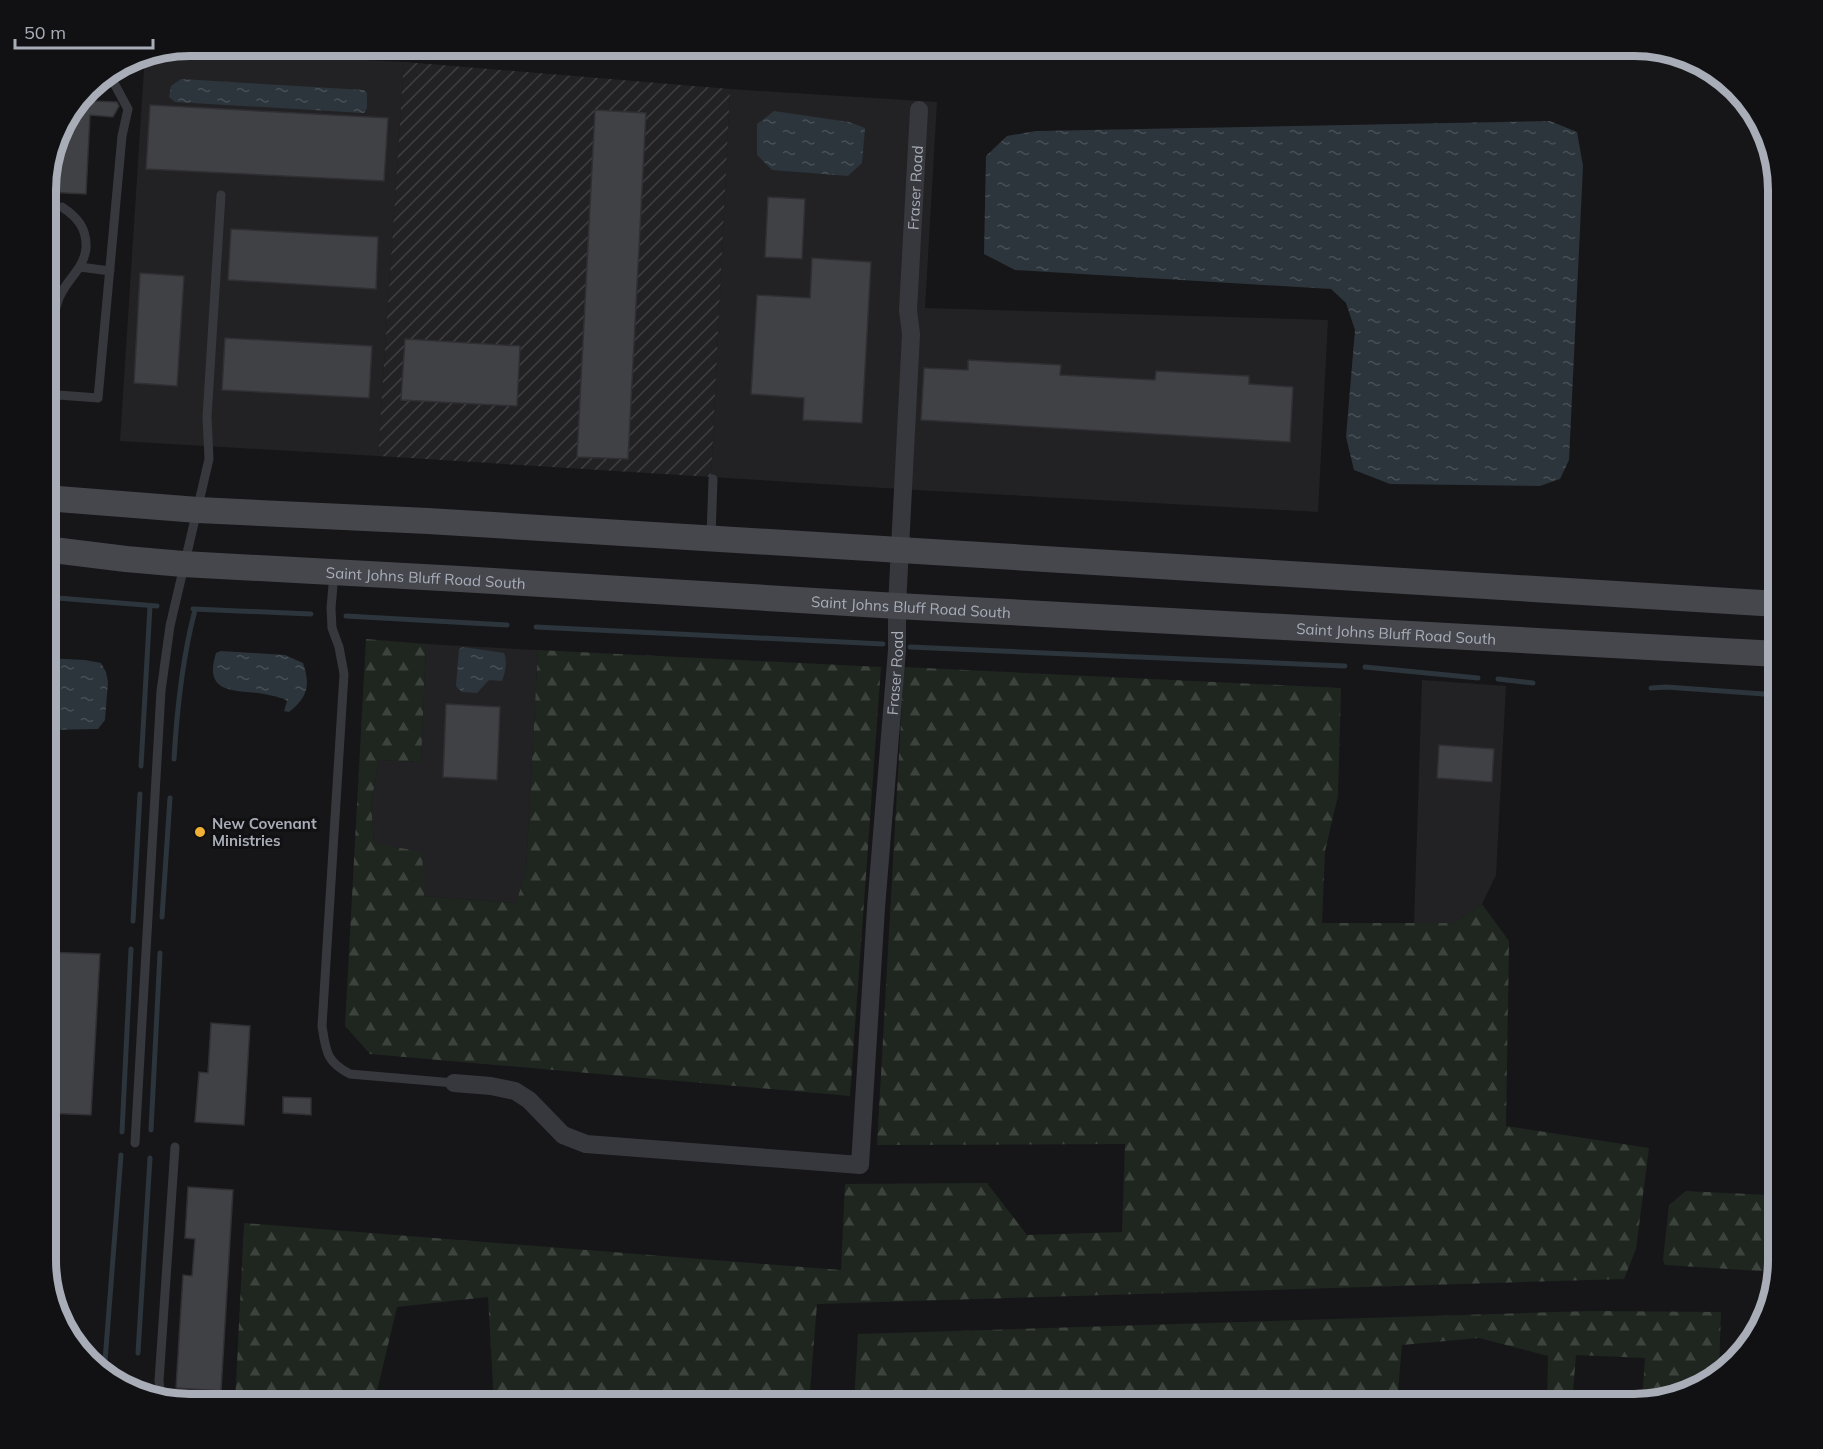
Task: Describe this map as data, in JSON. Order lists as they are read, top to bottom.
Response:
{
  "streets": {
    "main road": ["Saint Johns Bluff Road South"],
    "street": ["Fraser Road"]
  },
  "crossings": [
    ["Fraser Road", "Saint Johns Bluff Road South"]
  ],
  "places": ["New Covenant Ministries"],
  "scale_bar": "50 m"
}
